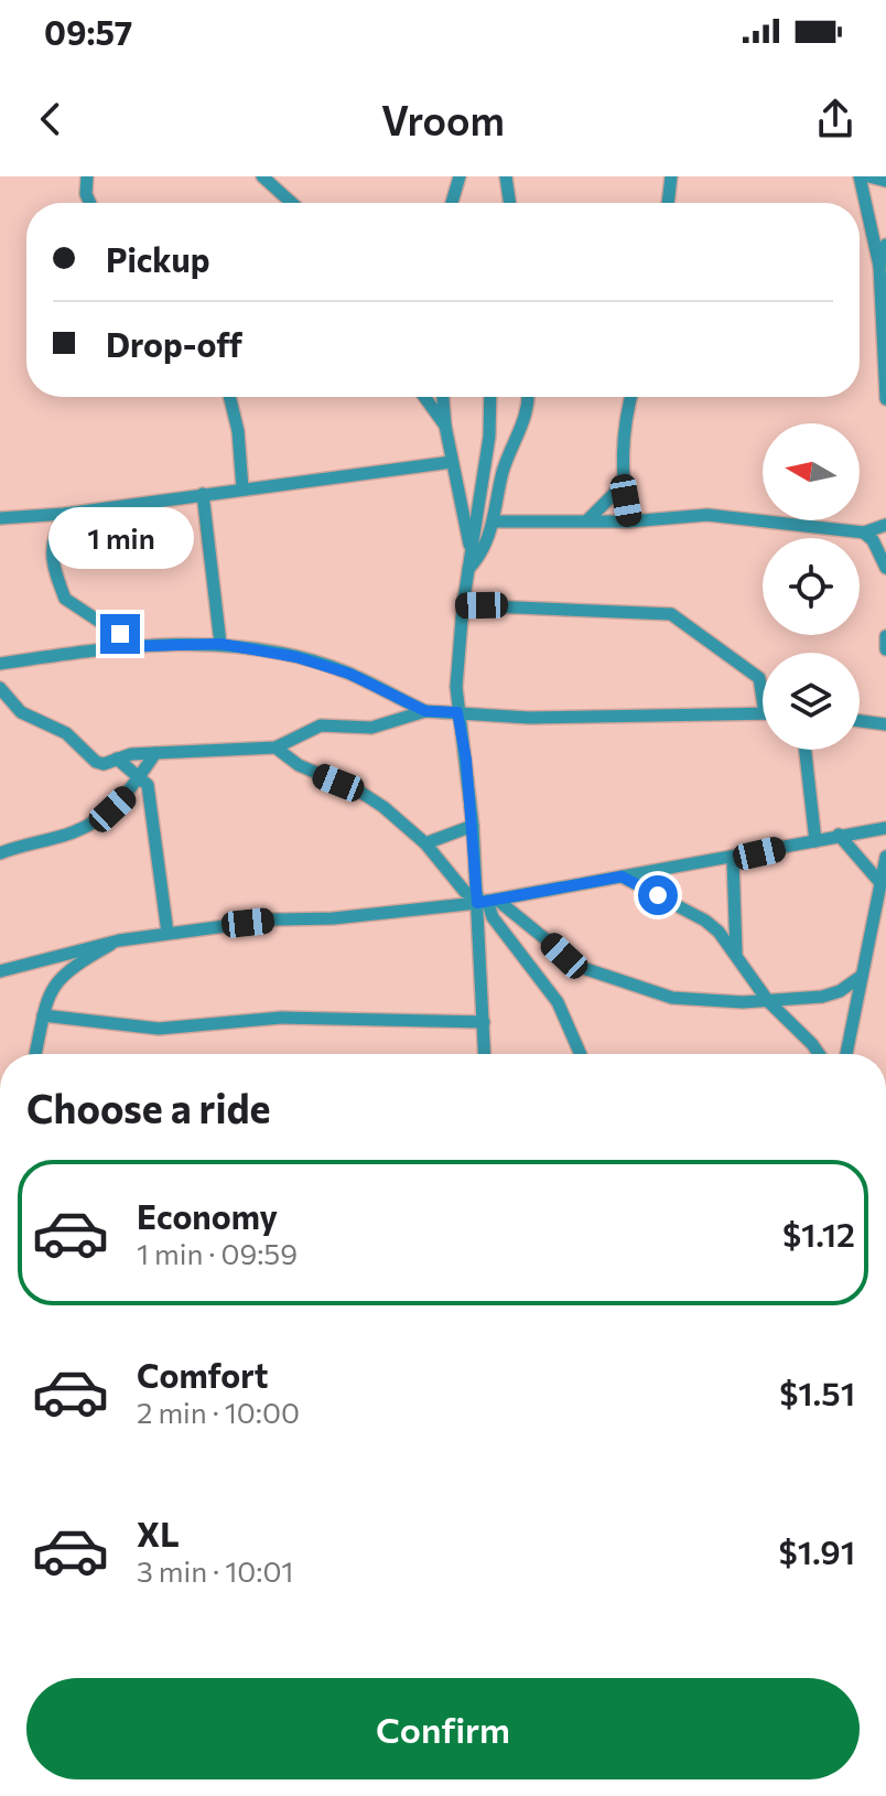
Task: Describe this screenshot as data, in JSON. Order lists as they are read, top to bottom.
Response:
{
  "north": "left",
  "page": {
    "status": "09:57",
    "header": "Vroom",
    "banner": ["Pickup", "Drop-off"],
    "bubble": "1 min",
    "heading": "Choose a ride",
    "list": [
      {
        "name": "Economy",
        "note": "1 min · 09:59",
        "value": "$1.12"
      },
      {
        "name": "Comfort",
        "note": "2 min · 10:00",
        "value": "$1.51"
      },
      {
        "name": "XL",
        "note": "3 min · 10:01",
        "value": "$1.91"
      }
    ],
    "buttons": "Confirm"
  }
}
